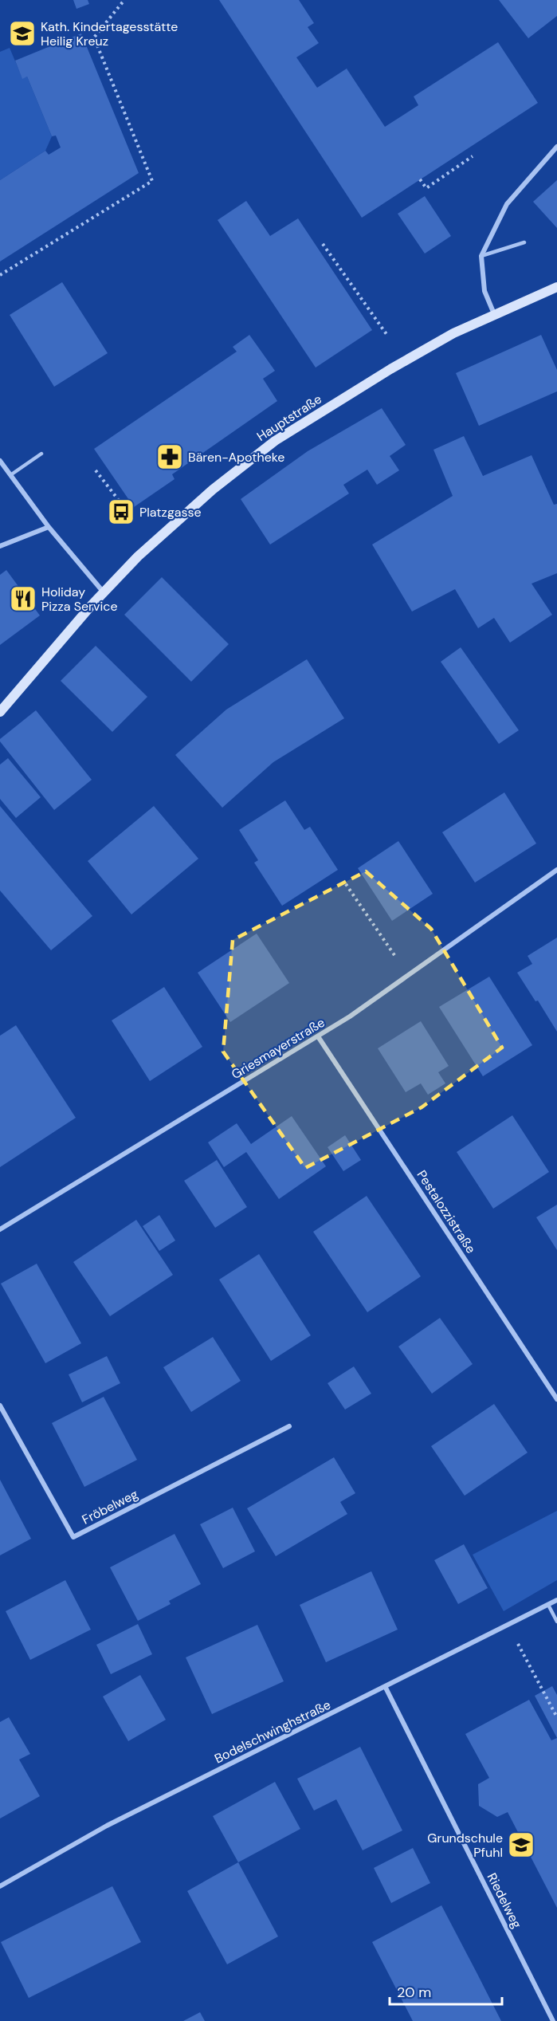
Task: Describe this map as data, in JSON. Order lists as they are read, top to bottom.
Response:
{
  "streets": {
    "street": [
      "Hauptstraße",
      "Griesmayerstraße",
      "Pestalozzistraße",
      "Fröbelweg",
      "Bodelschwinghstraße",
      "Riedelweg"
    ]
  },
  "crossings": [
    ["Griesmayerstraße", "Pestalozzistraße"],
    ["Bodelschwinghstraße", "Riedelweg"]
  ],
  "places": {
    "school or university": ["Kath. Kindertagesstätte Heilig Kreuz", "Grundschule Pfuhl"],
    "pharmacy": ["Bären-Apotheke"],
    "bus stop": ["Platzgasse"],
    "restaurant": ["Holiday Pizza Service"]
  },
  "scale_bar": "20 m"
}
